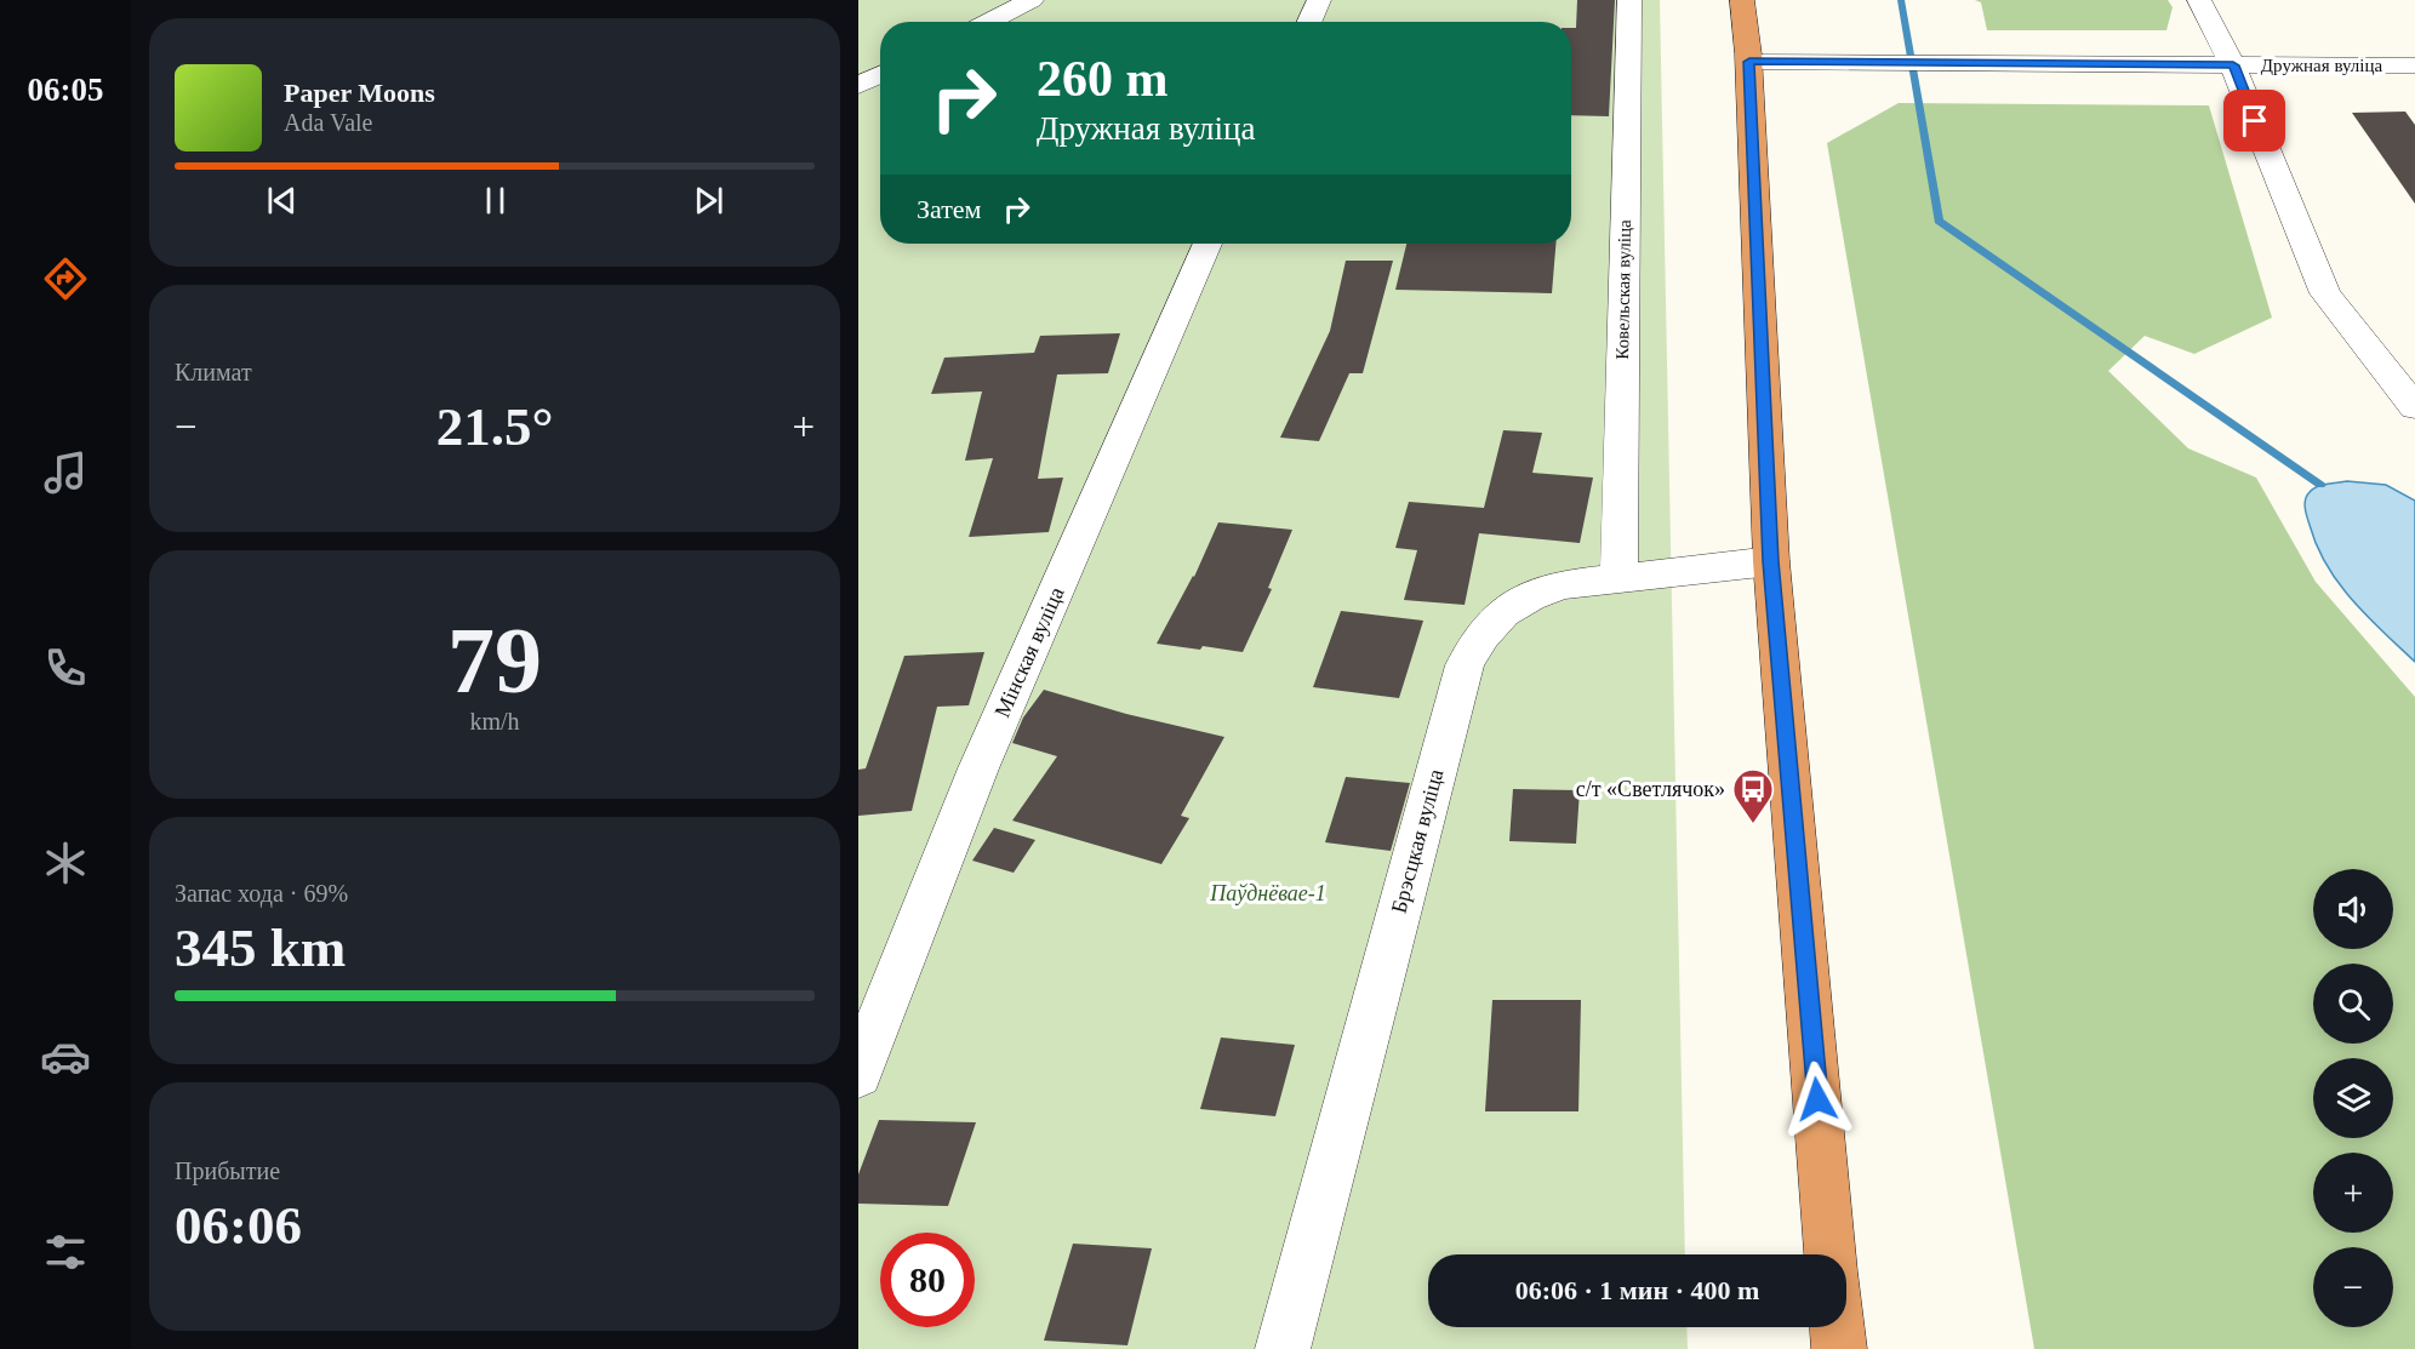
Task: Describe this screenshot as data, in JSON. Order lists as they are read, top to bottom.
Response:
{
  "streets": {
    "street": [
      "Дружная вуліца",
      "Ковельская вуліца",
      "Мінская вуліца",
      "Брэсцкая вуліца"
    ]
  },
  "crossings": [
    ["Ковельская вуліца", "Брэсцкая вуліца"]
  ],
  "parks": ["Паўднёвае-1"],
  "places": {
    "bus stop": ["с/т «Светлячок»"]
  },
  "page": {
    "tabs": "06:05",
    "turn": ["260 m", "Дружная вуліца"],
    "song": ["Paper Moons", "Ada Vale"],
    "then": "Затем",
    "tile": [
      "Климат",
      ["79", "km/h"],
      ["Запас хода · 69%", "345 km"],
      ["Прибытие", "06:06"]
    ],
    "heat": ["−", "21.5°", "+"],
    "map_buttons": ["+", "−"],
    "limit": "80",
    "trip": "06:06 · 1 мин · 400 m"
  }
}
